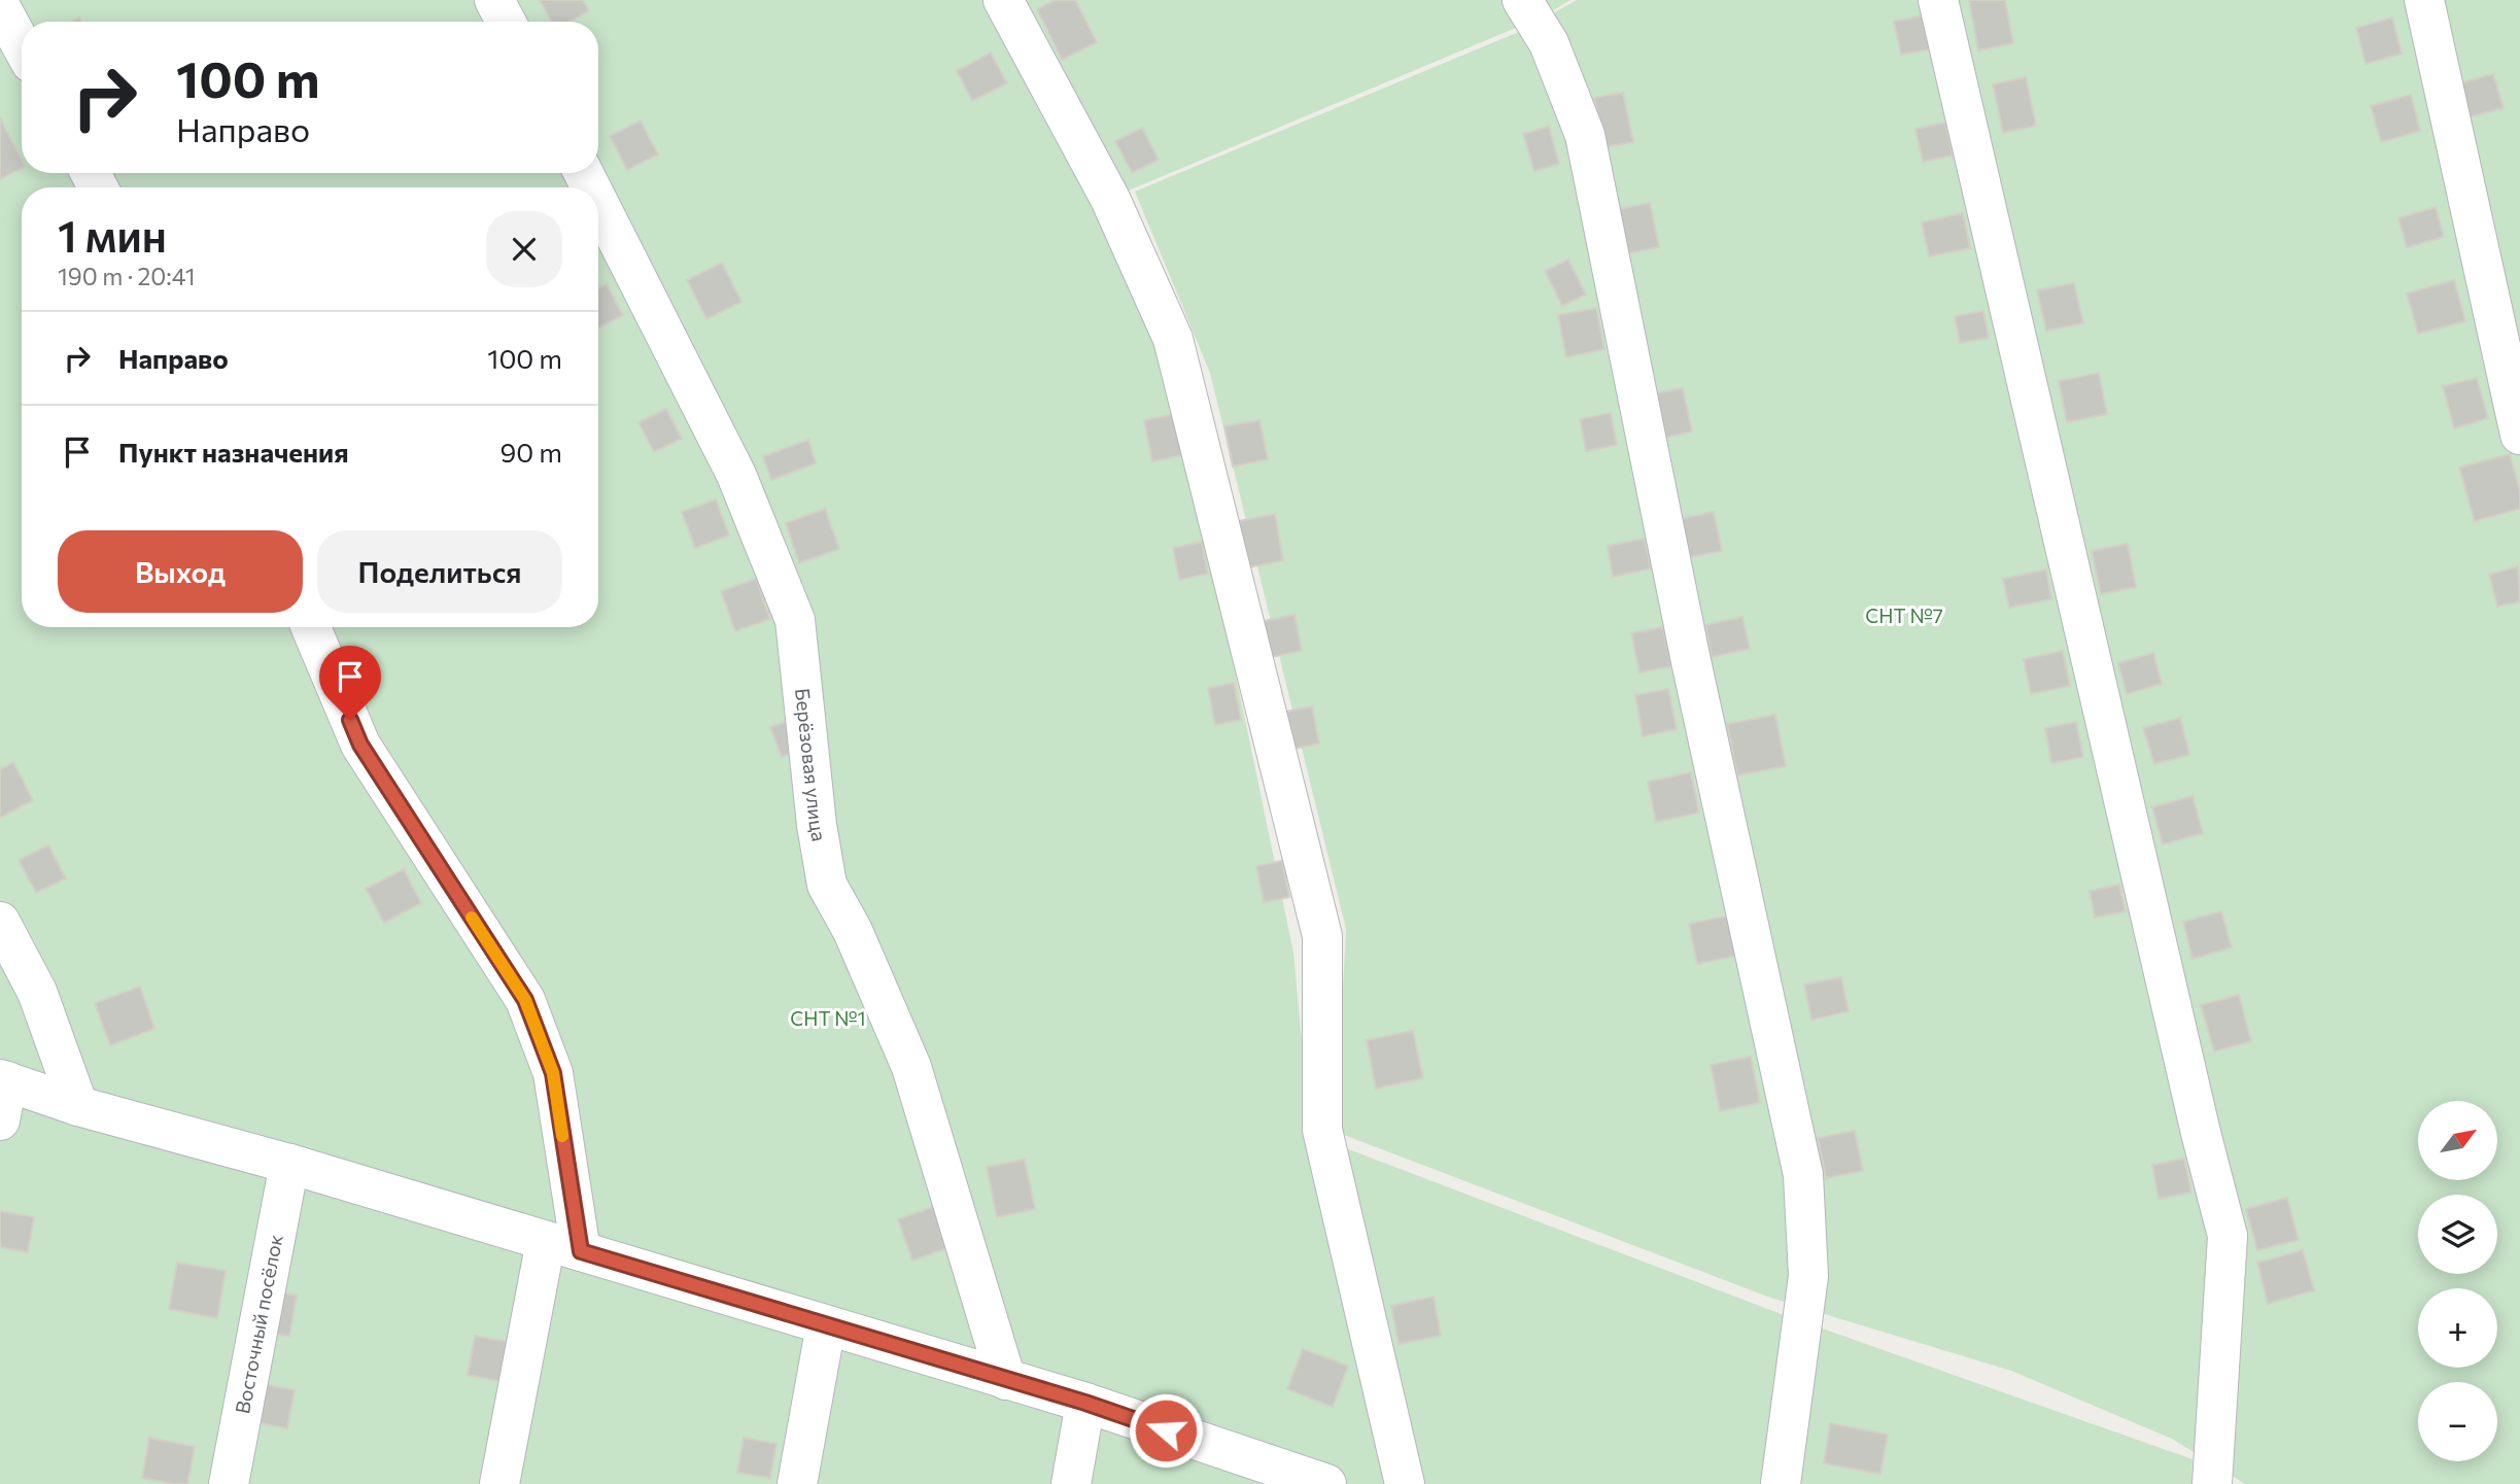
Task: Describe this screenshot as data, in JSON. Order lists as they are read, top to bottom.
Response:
{
  "streets": {
    "street": ["Берёзовая улица", "Восточный посёлок"]
  },
  "parks": ["СНТ №7", "СНТ №1"],
  "north": "top right",
  "page": {
    "turn": ["100 m", "Направо"],
    "heading": ["1 мин", "190 m · 20:41"],
    "list": [
      {
        "name": "Направо",
        "value": "100 m"
      },
      {
        "name": "Пункт назначения",
        "value": "90 m"
      }
    ],
    "buttons": ["Выход", "Поделиться"],
    "map_buttons": ["+", "−"]
  }
}
